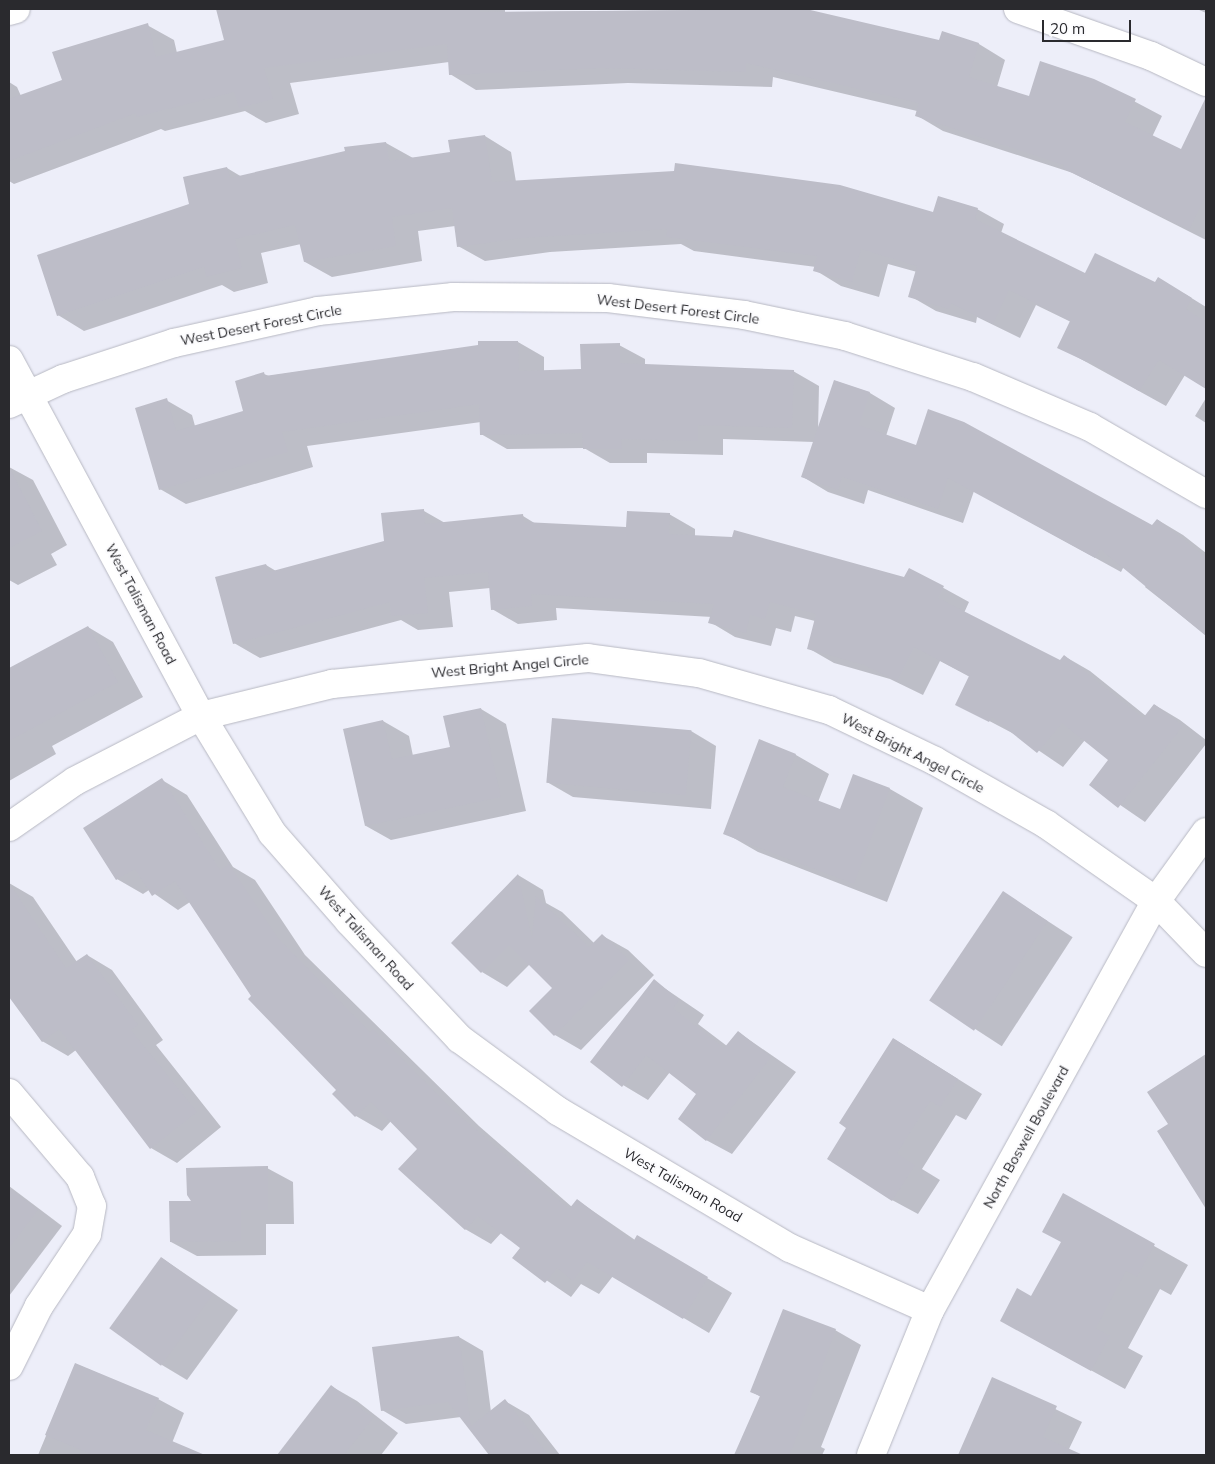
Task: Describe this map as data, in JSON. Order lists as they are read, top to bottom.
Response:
{
  "streets": {
    "street": [
      "West Desert Forest Circle",
      "West Talisman Road",
      "West Bright Angel Circle",
      "North Boswell Boulevard"
    ]
  },
  "crossings": [
    ["West Desert Forest Circle", "West Talisman Road"],
    ["West Talisman Road", "West Bright Angel Circle"],
    ["West Talisman Road", "North Boswell Boulevard"],
    ["West Bright Angel Circle", "North Boswell Boulevard"]
  ],
  "scale_bar": "20 m"
}
